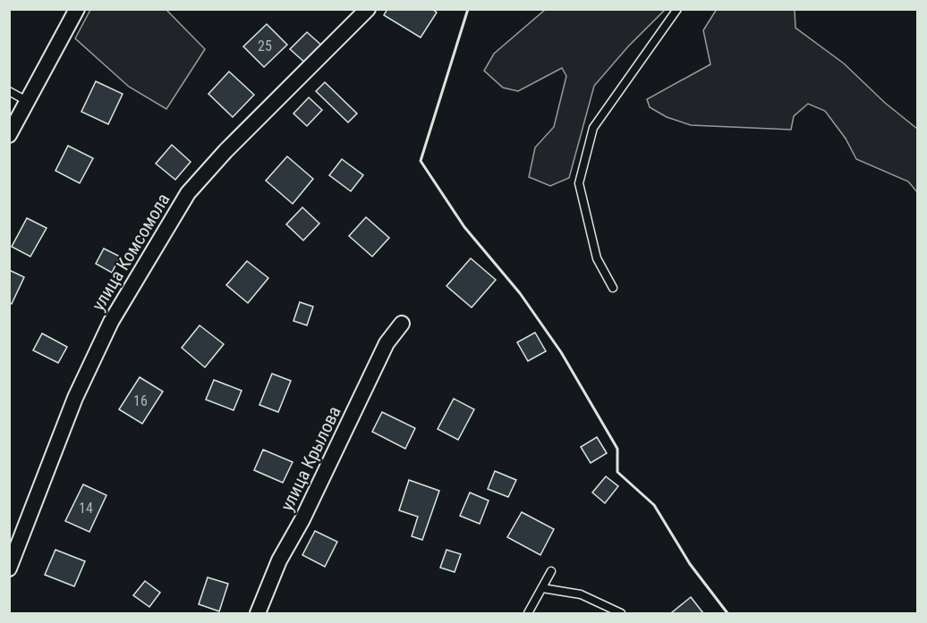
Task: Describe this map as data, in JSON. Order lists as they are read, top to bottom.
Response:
{
  "streets": {
    "street": ["улица Комсомола", "улица Крылова"]
  },
  "house_numbers": ["25", "16", "14"]
}
